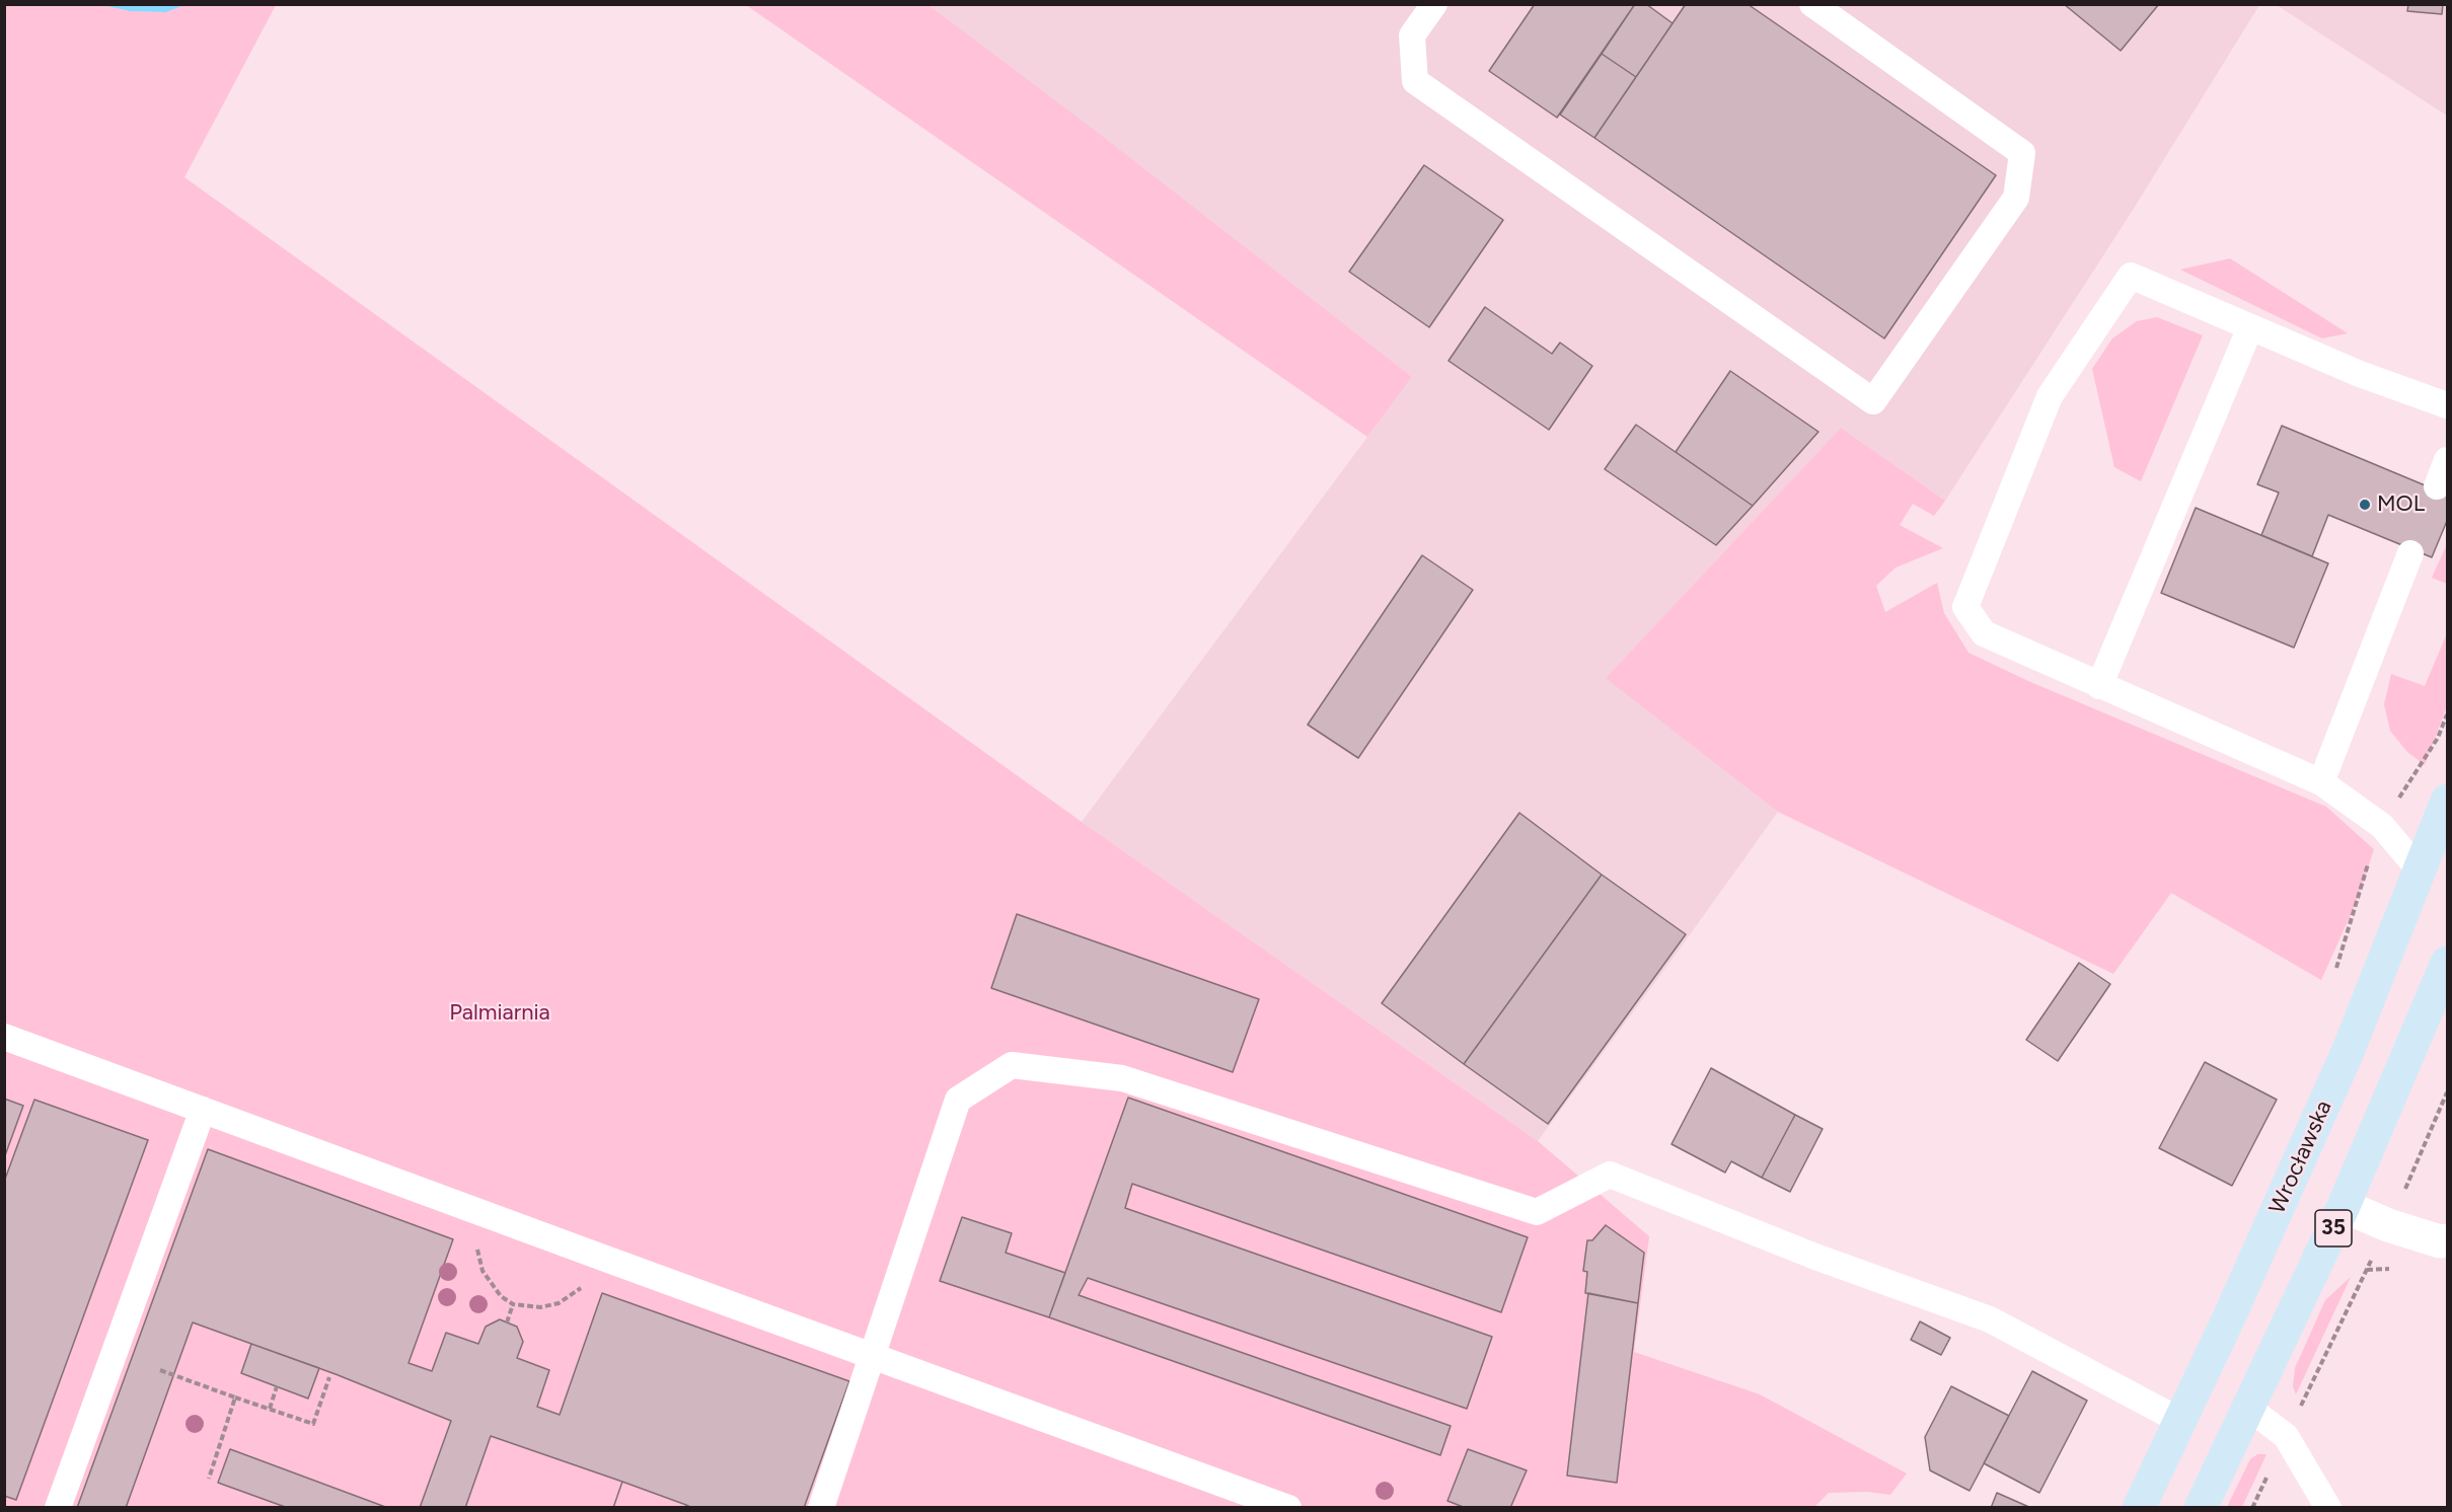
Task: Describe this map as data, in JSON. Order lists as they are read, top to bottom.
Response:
{
  "streets": {
    "main road": ["Wrocławska", "35"]
  },
  "parks": ["Palmiarnia"],
  "places": ["MOL"]
}
